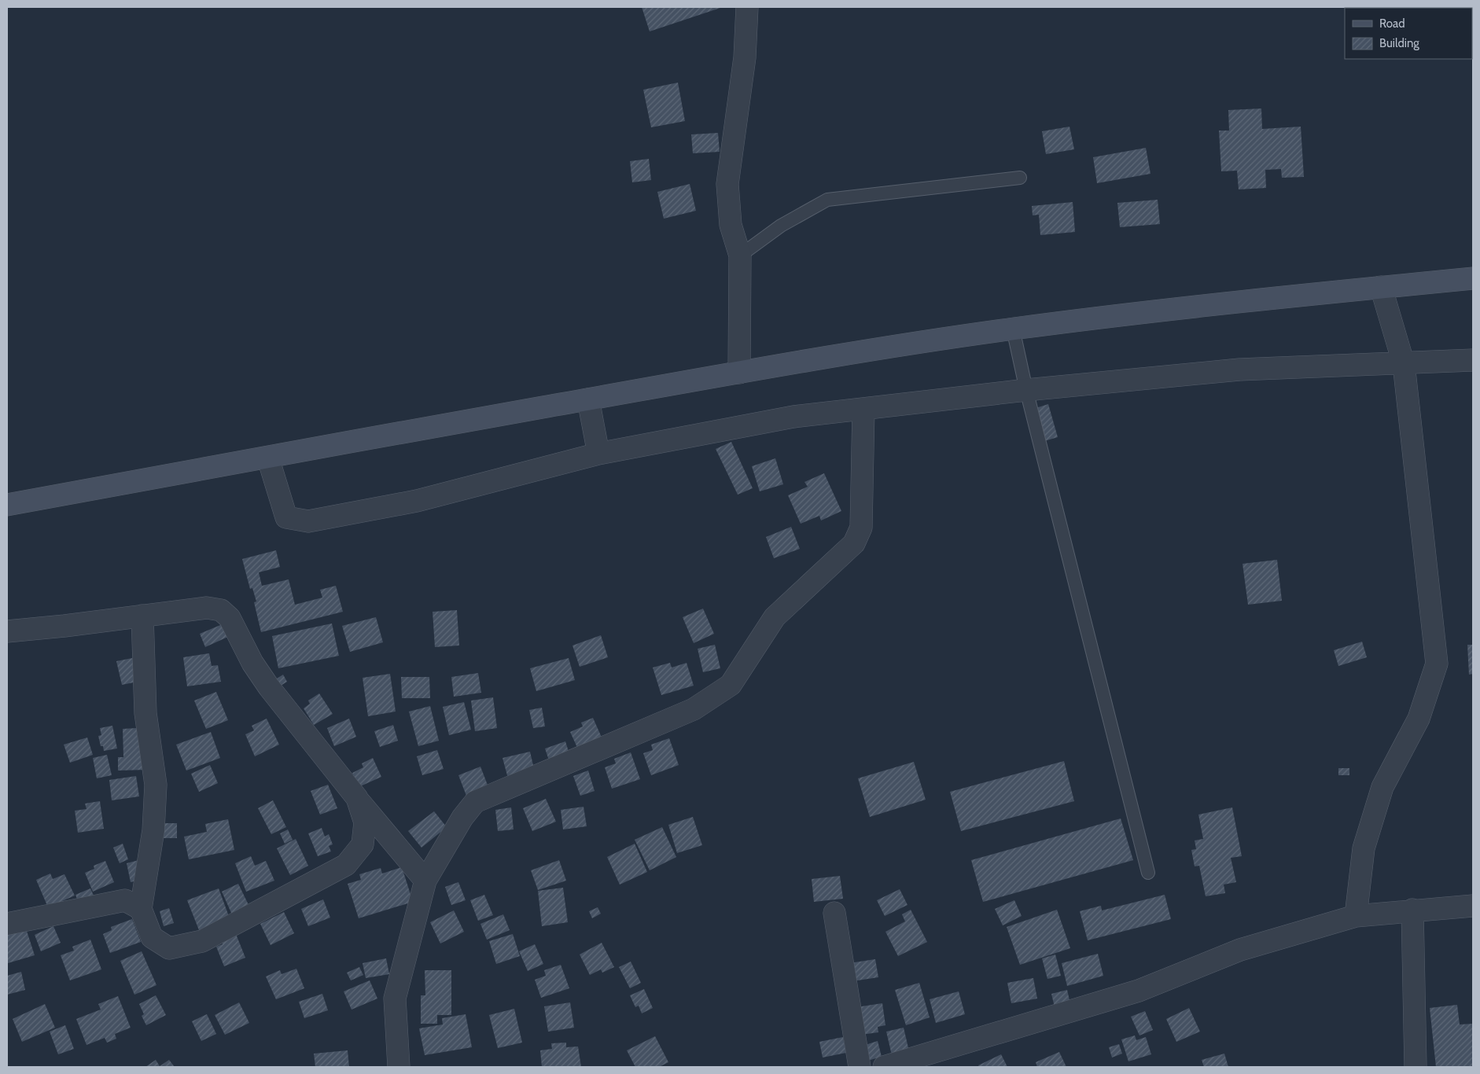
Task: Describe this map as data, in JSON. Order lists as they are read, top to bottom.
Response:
{
  "legend": ["Road", "Building"]
}
